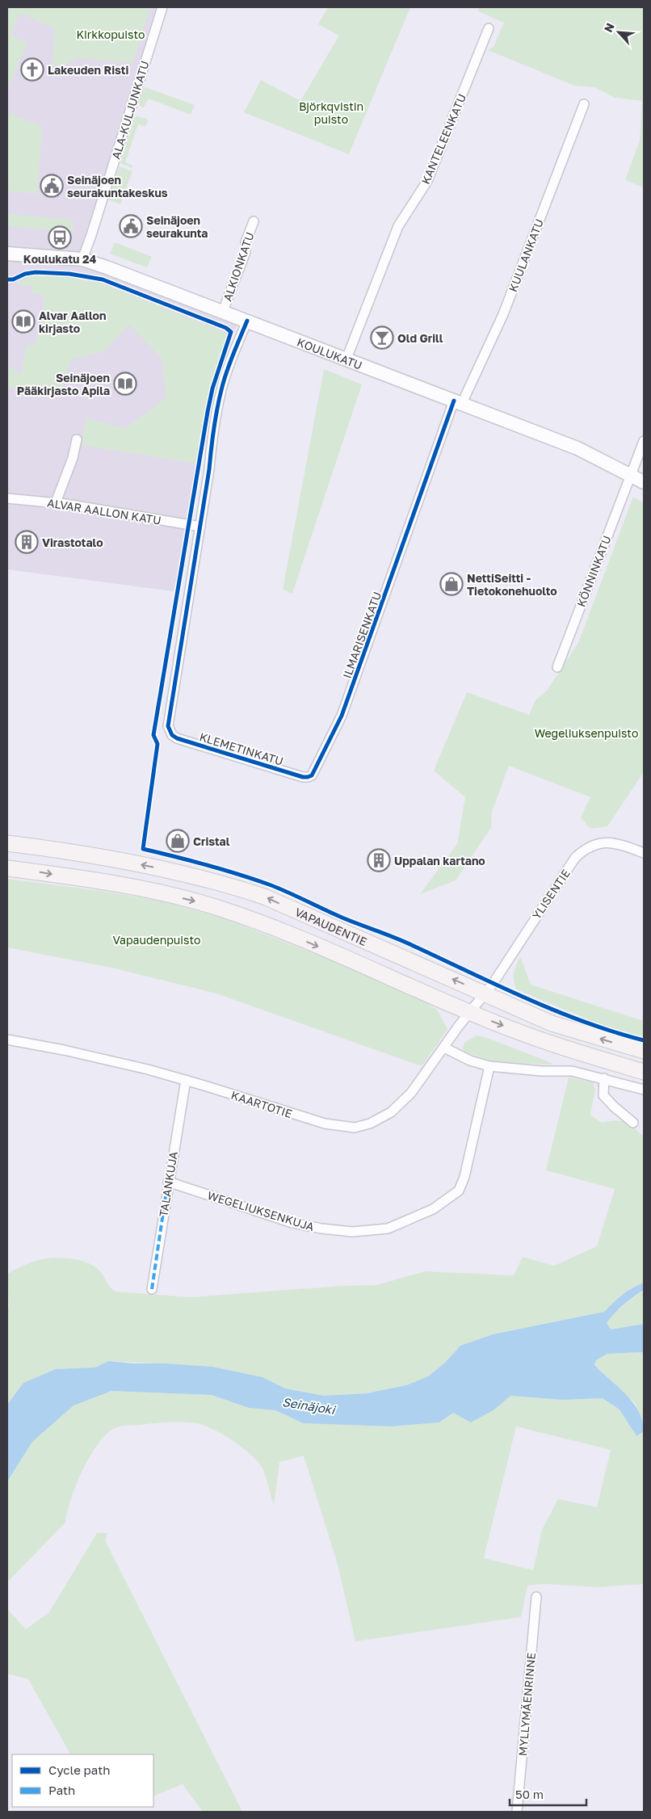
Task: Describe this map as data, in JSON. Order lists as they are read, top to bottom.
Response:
{
  "streets": {
    "main road": ["VAPAUDENTIE"],
    "street": [
      "ALA-KULJUNKATU",
      "KANTELEENKATU",
      "KUULANKATU",
      "ALKIONKATU",
      "KOULUKATU",
      "ALVAR AALLON KATU",
      "KÖNNINKATU",
      "ILMARISENKATU",
      "KLEMETINKATU",
      "YLISENTIE",
      "KAARTOTIE",
      "TALANKUJA",
      "WEGELIUKSENKUJA",
      "MYLLYMÄENRINNE"
    ]
  },
  "crossings": [
    ["ALA-KULJUNKATU", "KOULUKATU"],
    ["KANTELEENKATU", "KOULUKATU"],
    ["KUULANKATU", "KOULUKATU"],
    ["KUULANKATU", "ILMARISENKATU"],
    ["ALKIONKATU", "KOULUKATU"],
    ["KOULUKATU", "KÖNNINKATU"],
    ["KOULUKATU", "ILMARISENKATU"],
    ["ALVAR AALLON KATU", "KLEMETINKATU"],
    ["ILMARISENKATU", "KLEMETINKATU"],
    ["YLISENTIE", "VAPAUDENTIE"],
    ["YLISENTIE", "KAARTOTIE"],
    ["KAARTOTIE", "TALANKUJA"],
    ["TALANKUJA", "WEGELIUKSENKUJA"]
  ],
  "water": ["Seinäjoki"],
  "parks": [
    "Kirkkopuisto",
    "Björkqvistin puisto",
    "Wegeliuksenpuisto",
    "Vapaudenpuisto"
  ],
  "places": {
    "church": ["Lakeuden Risti"],
    "public building": ["Seinäjoen seurakuntakeskus", "Seinäjoen seurakunta"],
    "bus stop": ["Koulukatu 24"],
    "library": ["Alvar Aallon kirjasto", "Seinäjoen Pääkirjasto Apila"],
    "bar": ["Old Grill"],
    "building": ["Virastotalo", "Uppalan kartano"],
    "shop": ["NettiSeitti - Tietokonehuolto", "Cristal"]
  },
  "legend": ["Cycle path", "Path"],
  "scale_bar": "50 m",
  "north": "top left"
}
